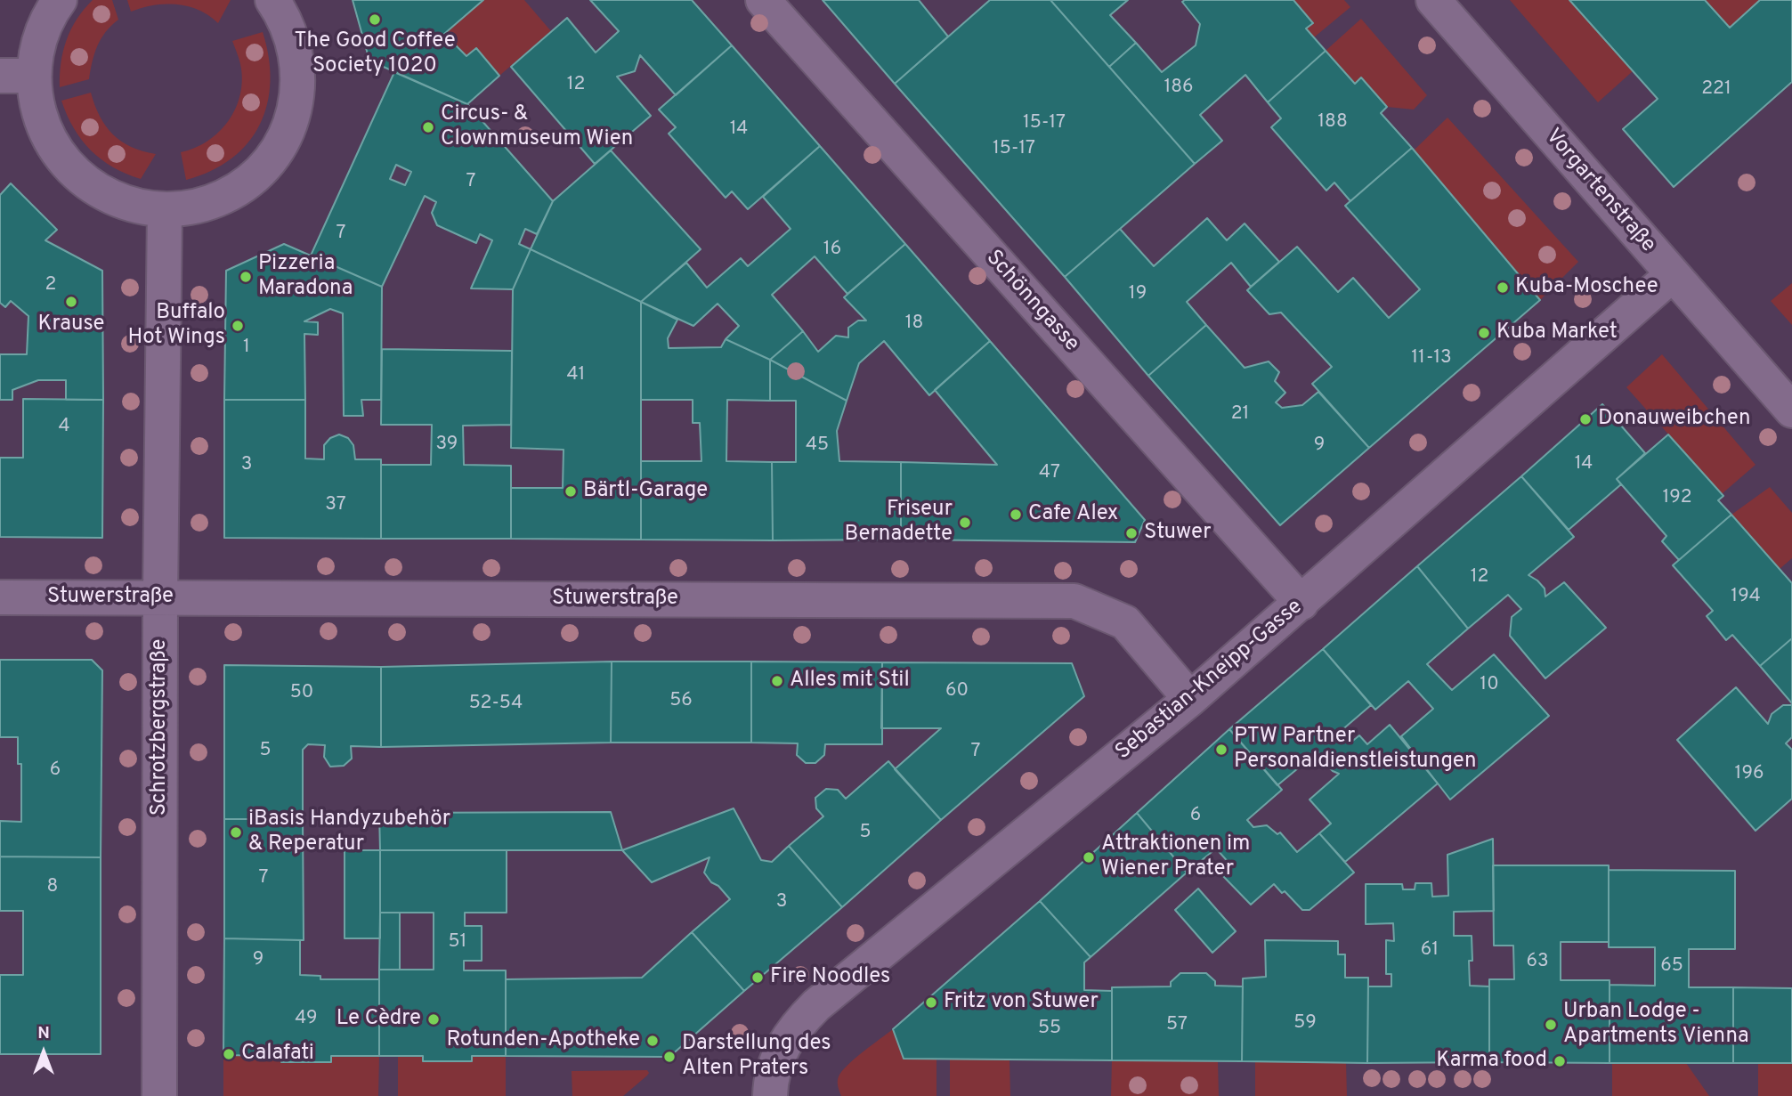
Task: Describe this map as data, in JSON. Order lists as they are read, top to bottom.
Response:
{
  "streets": {
    "street": [
      "Vorgartenstraße",
      "Schönngasse",
      "Stuwerstraße",
      "Sebastian-Kneipp-Gasse",
      "Schrotzbergstraße"
    ]
  },
  "crossings": [
    ["Vorgartenstraße", "Sebastian-Kneipp-Gasse"],
    ["Schönngasse", "Sebastian-Kneipp-Gasse"],
    ["Stuwerstraße", "Sebastian-Kneipp-Gasse"],
    ["Stuwerstraße", "Schrotzbergstraße"]
  ],
  "places": [
    "The Good Coffee Society 1020",
    "Circus- & Clownmuseum Wien",
    "Pizzeria Maradona",
    "Kuba-Moschee",
    "Krause",
    "Buffalo Hot Wings",
    "Kuba Market",
    "Donauweibchen",
    "Bärtl-Garage",
    "Cafe Alex",
    "Friseur Bernadette",
    "Stuwer",
    "Alles mit Stil",
    "PTW Partner Personaldienstleistungen",
    "iBasis Handyzubehör & Reperatur",
    "Attraktionen im Wiener Prater",
    "Fire Noodles",
    "Fritz von Stuwer",
    "Le Cèdre",
    "Urban Lodge - Apartments Vienna",
    "Rotunden-Apotheke",
    "Calafati",
    "Darstellung des Alten Praters",
    "Karma food"
  ],
  "house_numbers": [
    "12",
    "186",
    "221",
    "188",
    "15-17",
    "14",
    "15-17",
    "7",
    "7",
    "16",
    "2",
    "19",
    "18",
    "1",
    "11-13",
    "41",
    "21",
    "4",
    "39",
    "45",
    "9",
    "14",
    "3",
    "47",
    "192",
    "37",
    "12",
    "194",
    "10",
    "60",
    "50",
    "56",
    "52-54",
    "5",
    "7",
    "6",
    "196",
    "6",
    "5",
    "7",
    "8",
    "3",
    "51",
    "61",
    "9",
    "63",
    "65",
    "49",
    "59",
    "57",
    "55"
  ],
  "north": "top"
}
